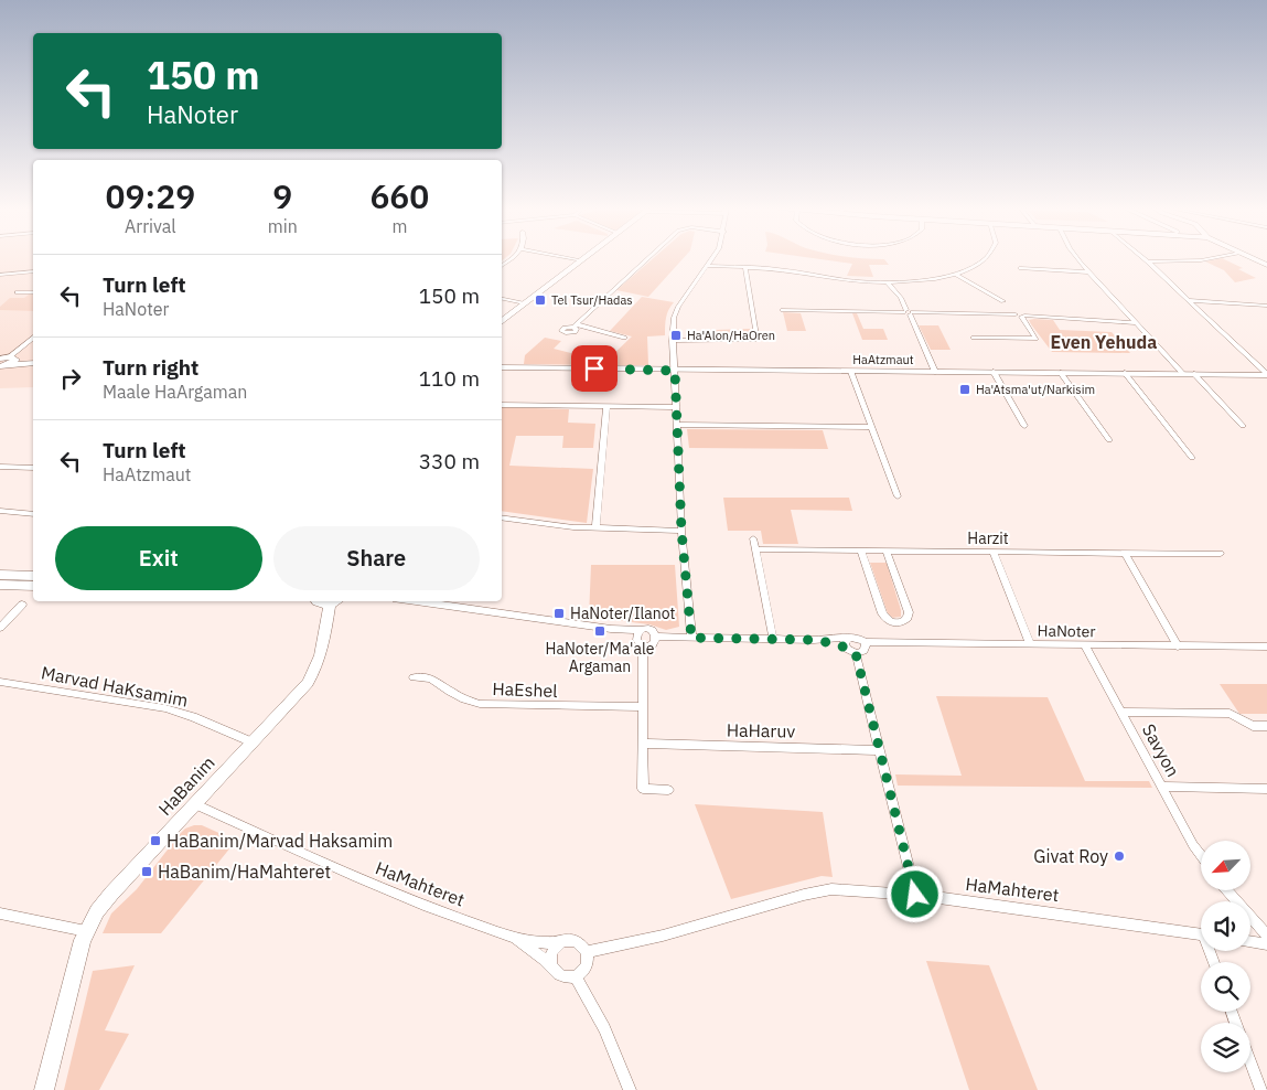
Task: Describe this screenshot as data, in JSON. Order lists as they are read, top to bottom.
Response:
{
  "streets": {
    "street": [
      "HaAtzmaut",
      "Harzit",
      "HaNoter",
      "Marvad HaKsamim",
      "HaEshel",
      "HaHaruv",
      "Savyon",
      "HaBanim",
      "HaMahteret"
    ]
  },
  "crossings": [
    ["HaNoter", "Savyon"],
    ["Marvad HaKsamim", "HaBanim"],
    ["HaBanim", "HaMahteret"]
  ],
  "districts": ["Even Yehuda"],
  "places": {
    "transit": [
      "Tel Tsur/Hadas",
      "Ha'Alon/HaOren",
      "Ha'Atsma'ut/Narkisim",
      "HaNoter/Ilanot",
      "HaNoter/Ma'ale Argaman",
      "HaBanim/Marvad Haksamim",
      "HaBanim/HaMahteret"
    ],
    "other": ["Givat Roy"]
  },
  "north": "bottom left",
  "page": {
    "turn": ["150 m", "HaNoter"],
    "eta": [
      "09:29",
      "Arrival",
      "9",
      "min",
      "660",
      "m"
    ],
    "list": [
      {
        "name": "Turn left",
        "note": "HaNoter",
        "value": "150 m"
      },
      {
        "name": "Turn right",
        "note": "Maale HaArgaman",
        "value": "110 m"
      },
      {
        "name": "Turn left",
        "note": "HaAtzmaut",
        "value": "330 m"
      }
    ],
    "buttons": ["Exit", "Share"]
  }
}
